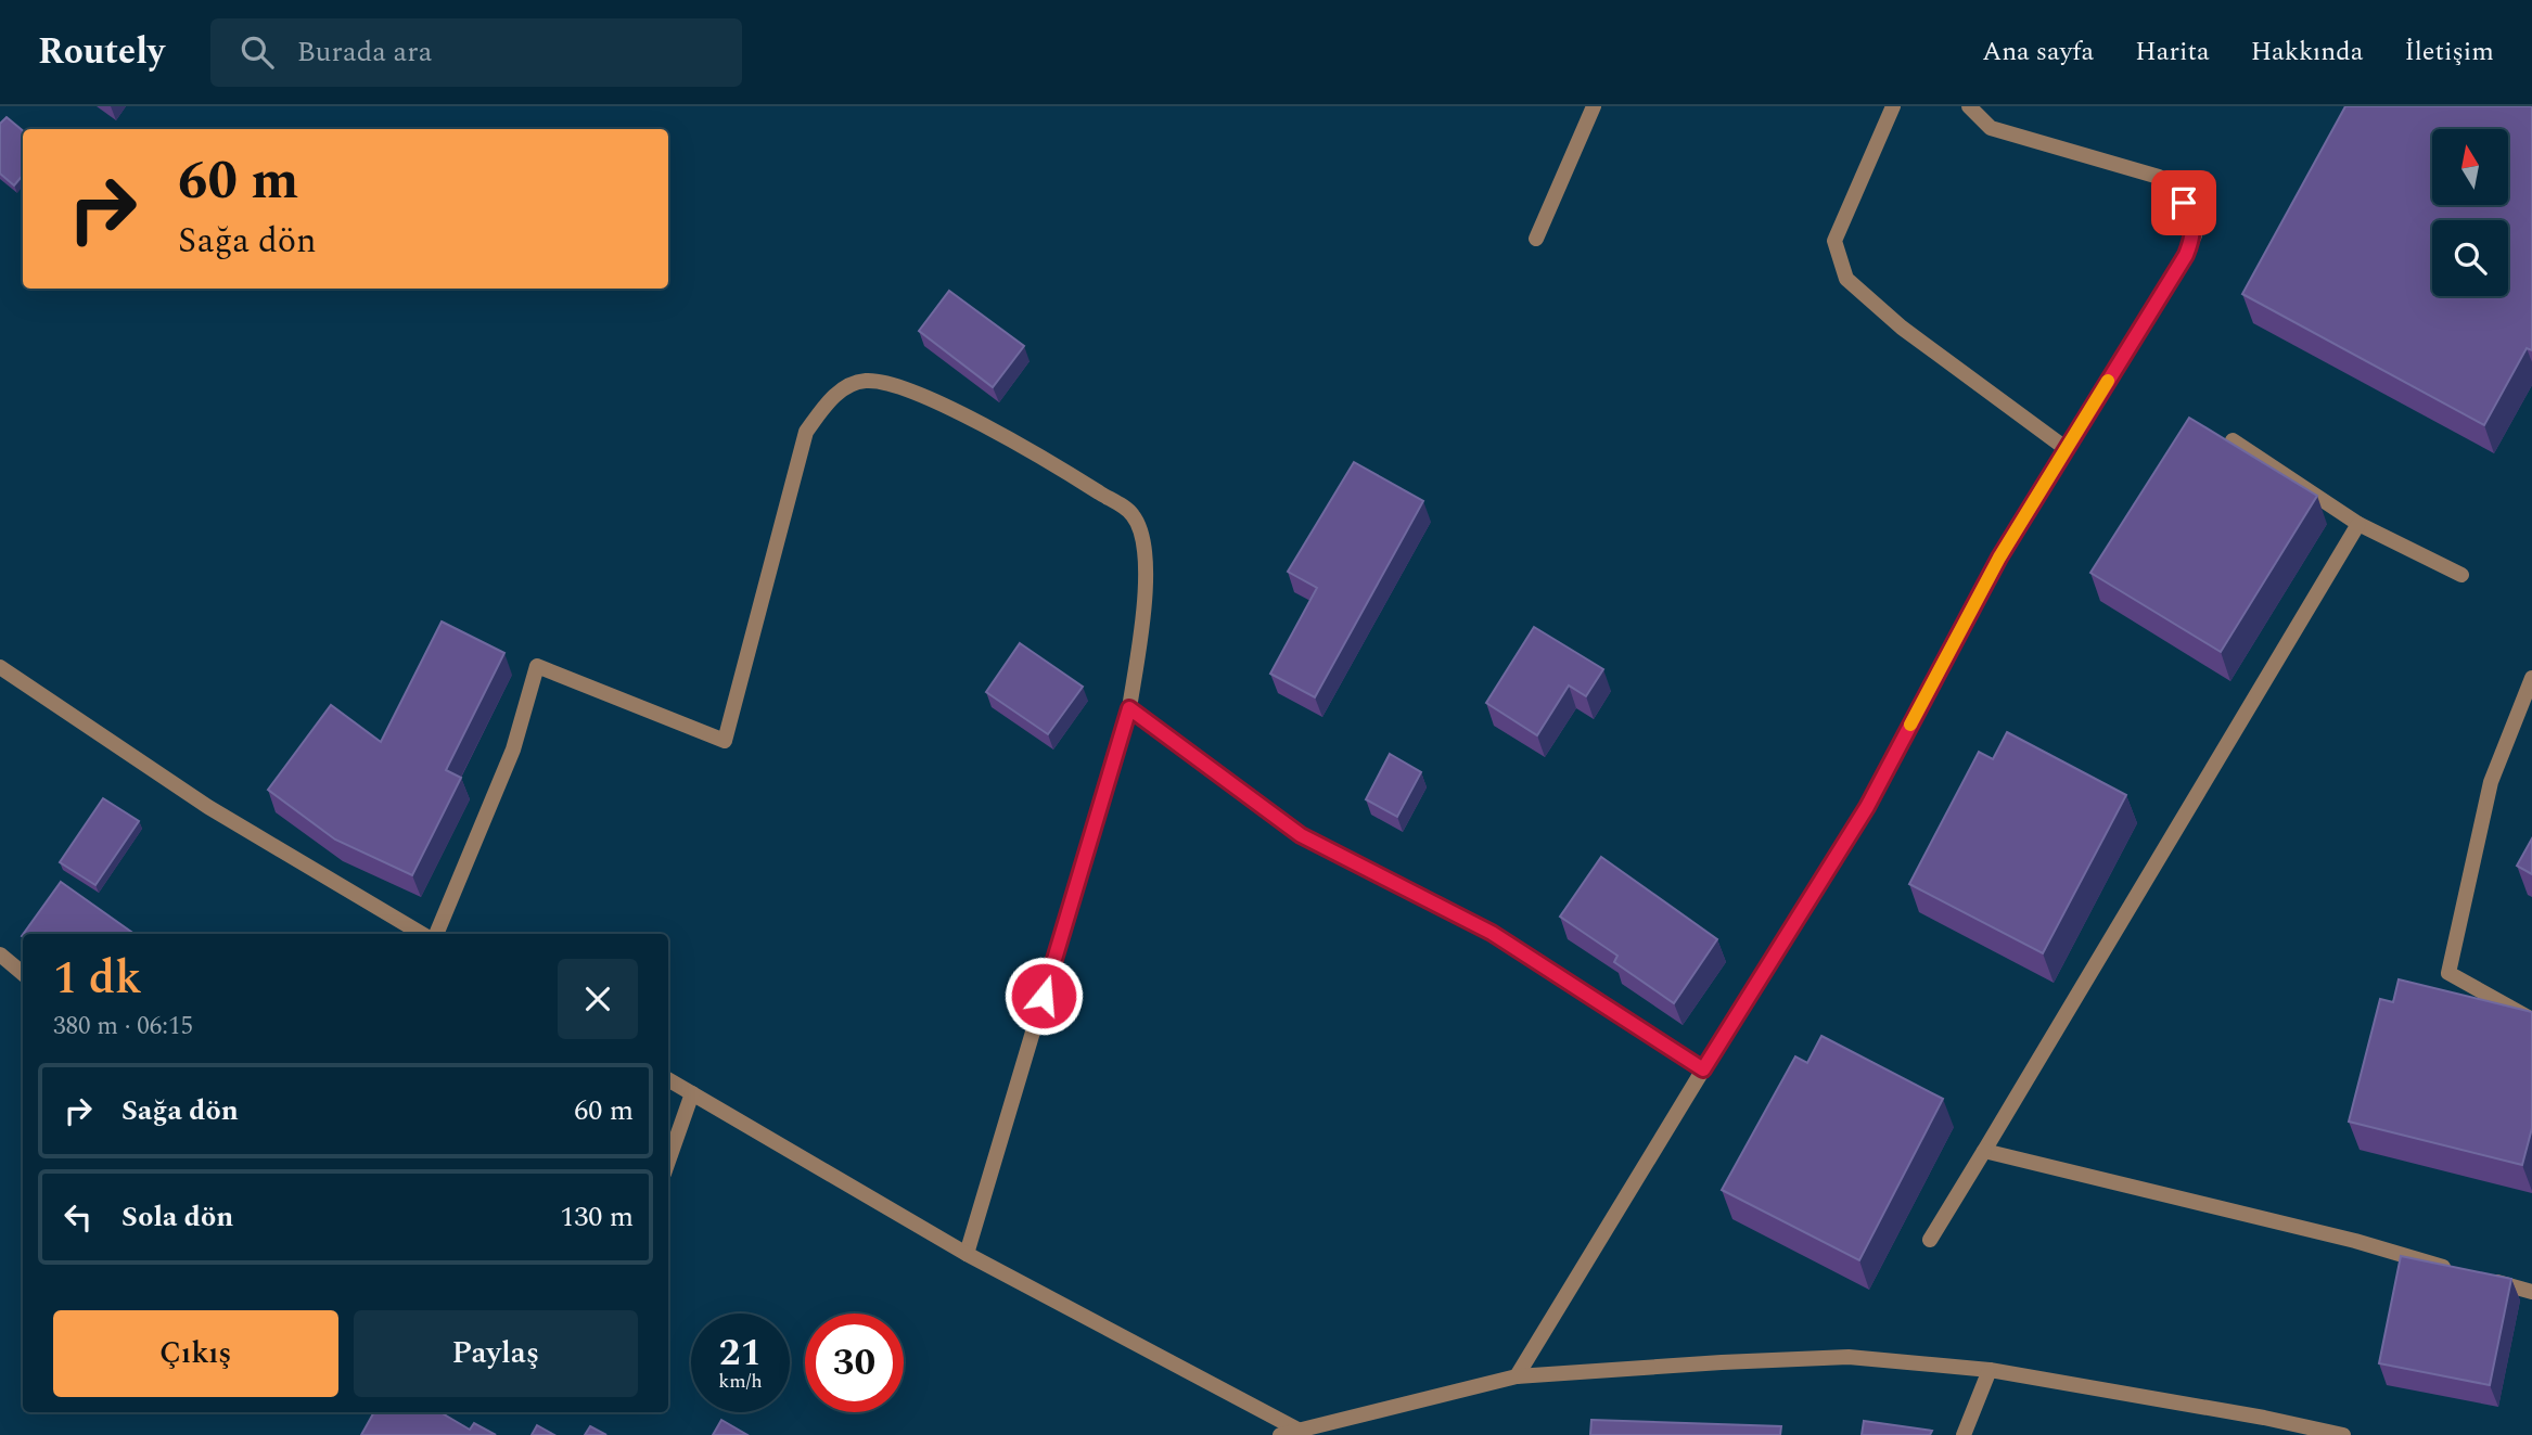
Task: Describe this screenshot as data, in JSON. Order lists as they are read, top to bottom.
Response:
{
  "north": "top",
  "page": {
    "header": "Routely",
    "search": "Burada ara",
    "nav": [
      "Ana sayfa",
      "Harita",
      "Hakkında",
      "İletişim"
    ],
    "turn": ["60 m", "Sağa dön"],
    "heading": ["1 dk", "380 m · 06:15"],
    "list": [
      {
        "name": "Sağa dön",
        "value": "60 m"
      },
      {
        "name": "Sola dön",
        "value": "130 m"
      }
    ],
    "buttons": ["Çıkış", "Paylaş"],
    "speed": "21 km/h",
    "limit": "30"
  }
}
